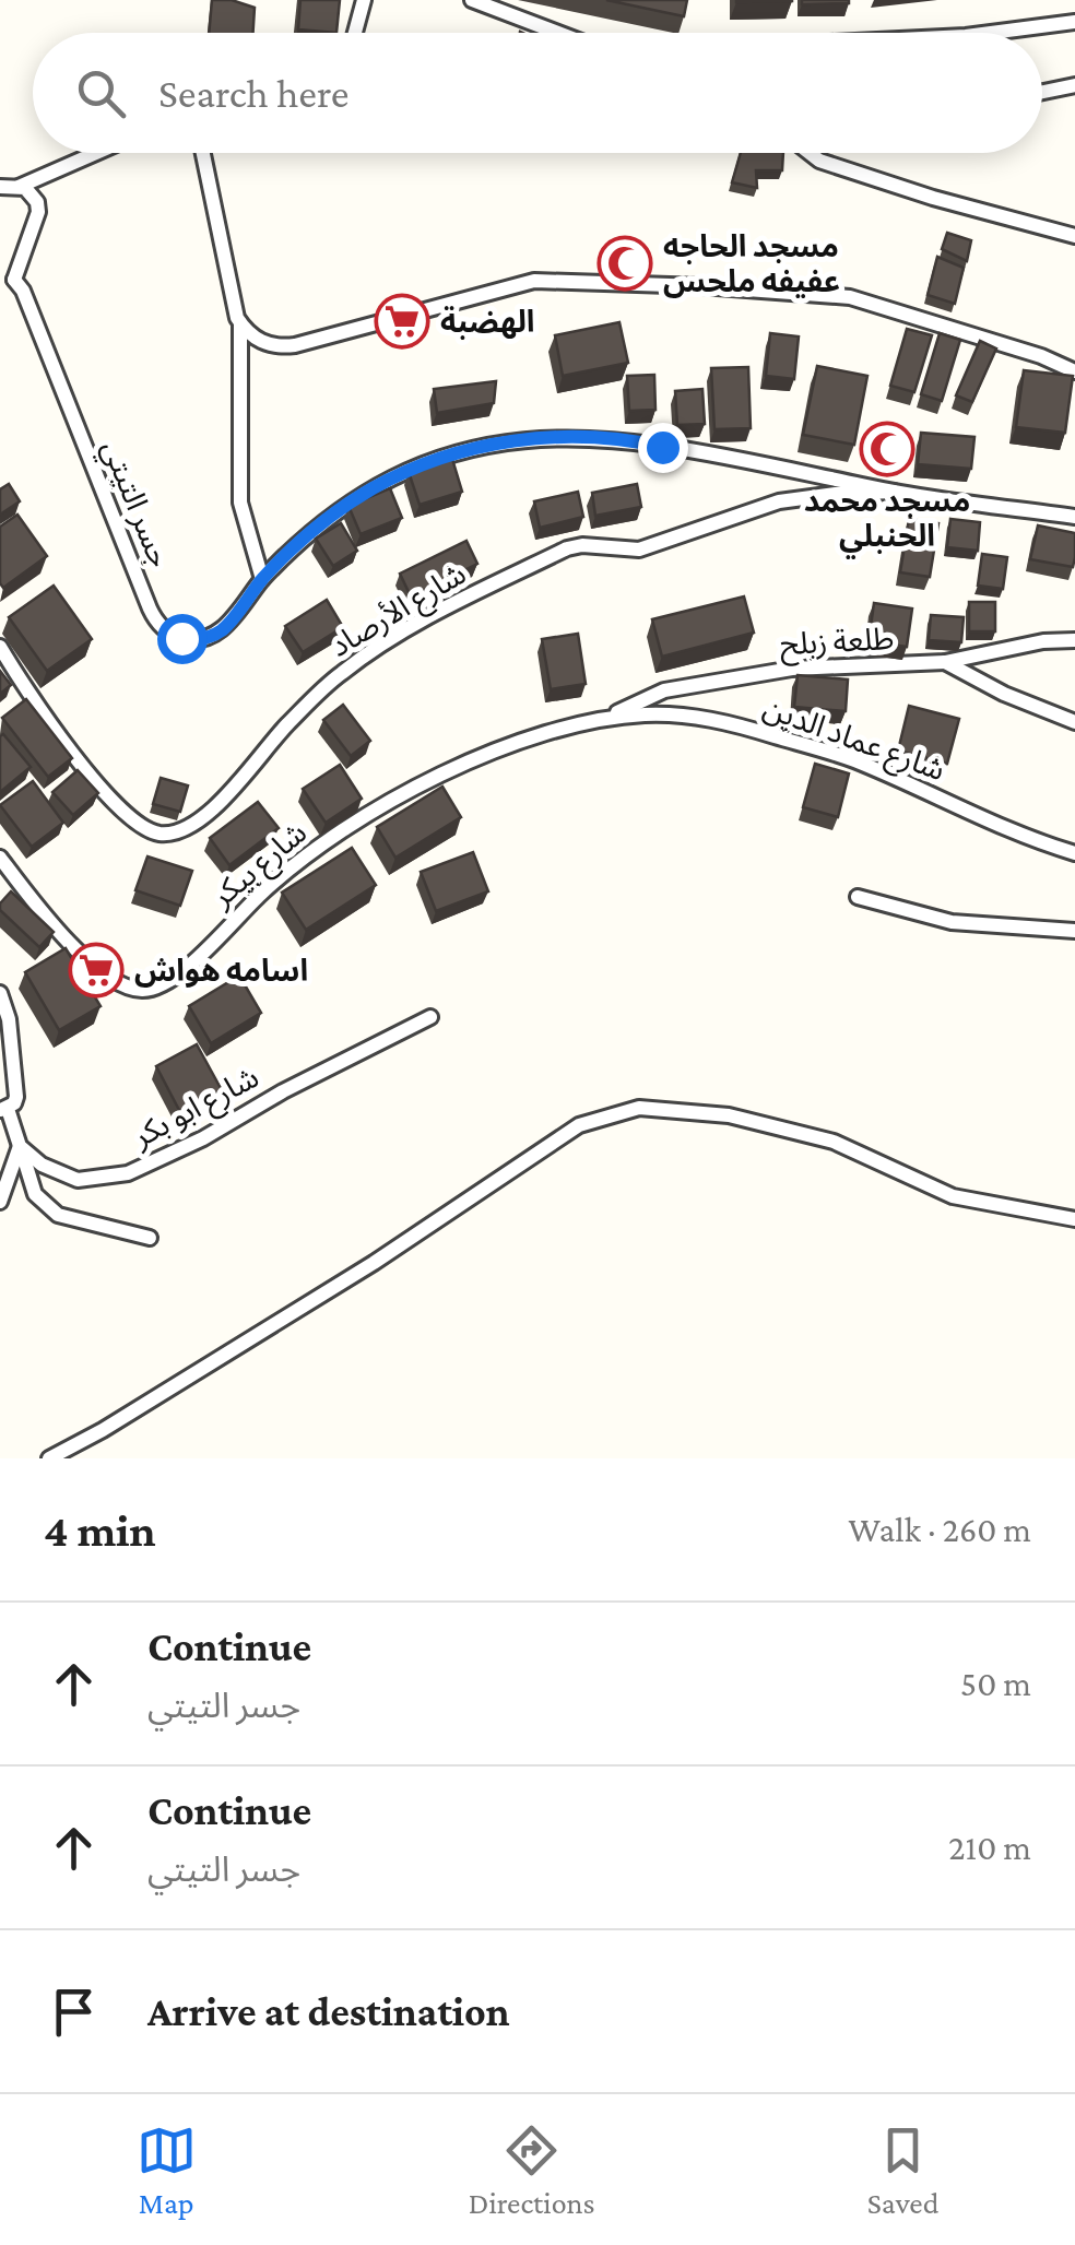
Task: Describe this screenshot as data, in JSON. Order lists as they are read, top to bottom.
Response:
{
  "streets": {
    "street": [
      "جسر التيتي",
      "شارع الأرصاد",
      "طلعة زبلح",
      "شارع عماد الدين",
      "شارع بيكر",
      "شارع ابو بكر"
    ]
  },
  "crossings": [
    ["جسر التيتي", "شارع الأرصاد"],
    ["طلعة زبلح", "شارع عماد الدين"],
    ["طلعة زبلح", "شارع بيكر"],
    ["شارع عماد الدين", "شارع بيكر"]
  ],
  "places": {
    "mosque": ["مسجد الحاجه عفيفه ملحس", "مسجد محمد الحنبلي"],
    "supermarket": ["الهضبة", "اسامه هواش"]
  },
  "page": {
    "search": "Search here",
    "heading": ["4 min", "Walk · 260 m"],
    "list": [
      ["Continue", "جسر التيتي", "50 m"],
      ["Continue", "جسر التيتي", "210 m"],
      "Arrive at destination"
    ],
    "nav": ["Map", "Directions", "Saved"]
  }
}
